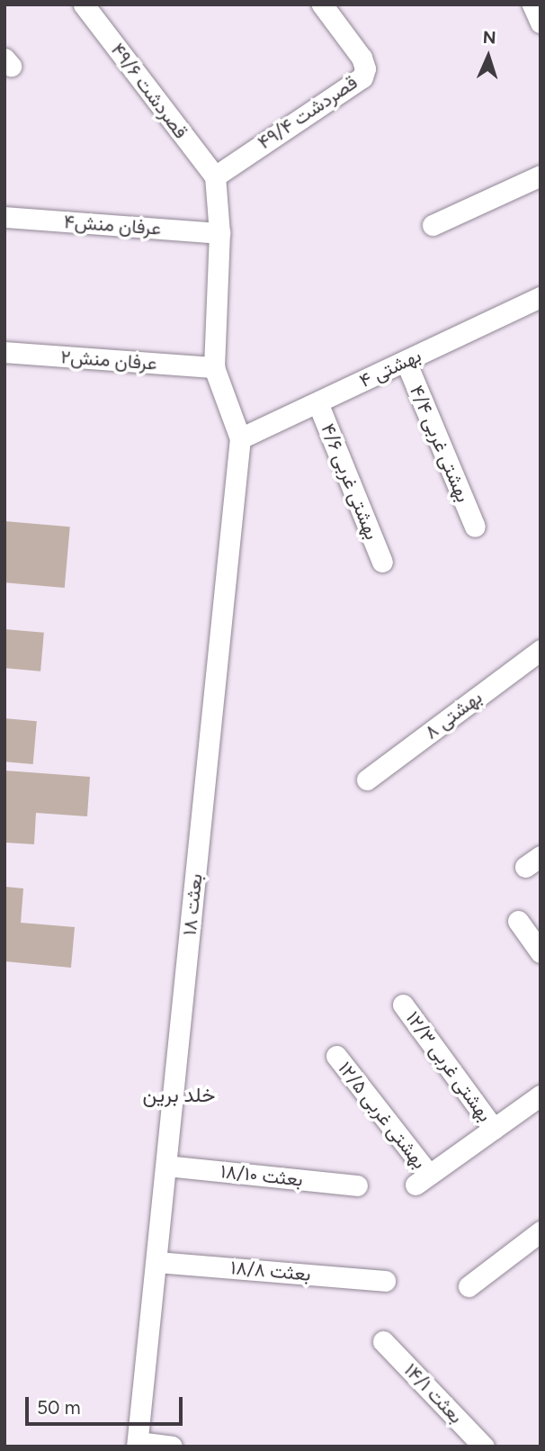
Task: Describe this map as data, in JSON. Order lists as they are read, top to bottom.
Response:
{
  "streets": {
    "street": [
      "قصردشت ۴۹/۶",
      "قصردشت ۴۹/۴",
      "عرفان منش۴",
      "عرفان منش۲",
      "۴ بهشتی",
      "۴/۴ بهشتی غربی",
      "۴/۶ بهشتی غربی",
      "۸ بهشتی",
      "بعثت ۱۸",
      "۱۲/۳ بهشتی غربی",
      "۱۲/۵ بهشتی غربی",
      "۱۸/۱۰ بعثت",
      "۱۸/۸ بعثت",
      "۱۴/۱ بعثت"
    ]
  },
  "crossings": [
    ["قصردشت ۴۹/۶", "قصردشت ۴۹/۴"],
    ["عرفان منش۲", "بعثت ۱۸"],
    ["۴ بهشتی", "۴/۴ بهشتی غربی"],
    ["۴ بهشتی", "۴/۶ بهشتی غربی"],
    ["۴ بهشتی", "بعثت ۱۸"],
    ["بعثت ۱۸", "۱۸/۱۰ بعثت"],
    ["بعثت ۱۸", "۱۸/۸ بعثت"],
    ["۱۲/۳ بهشتی غربی", "۱۲/۵ بهشتی غربی"]
  ],
  "districts": ["خلد برین"],
  "scale_bar": "50 m",
  "north": "top"
}
